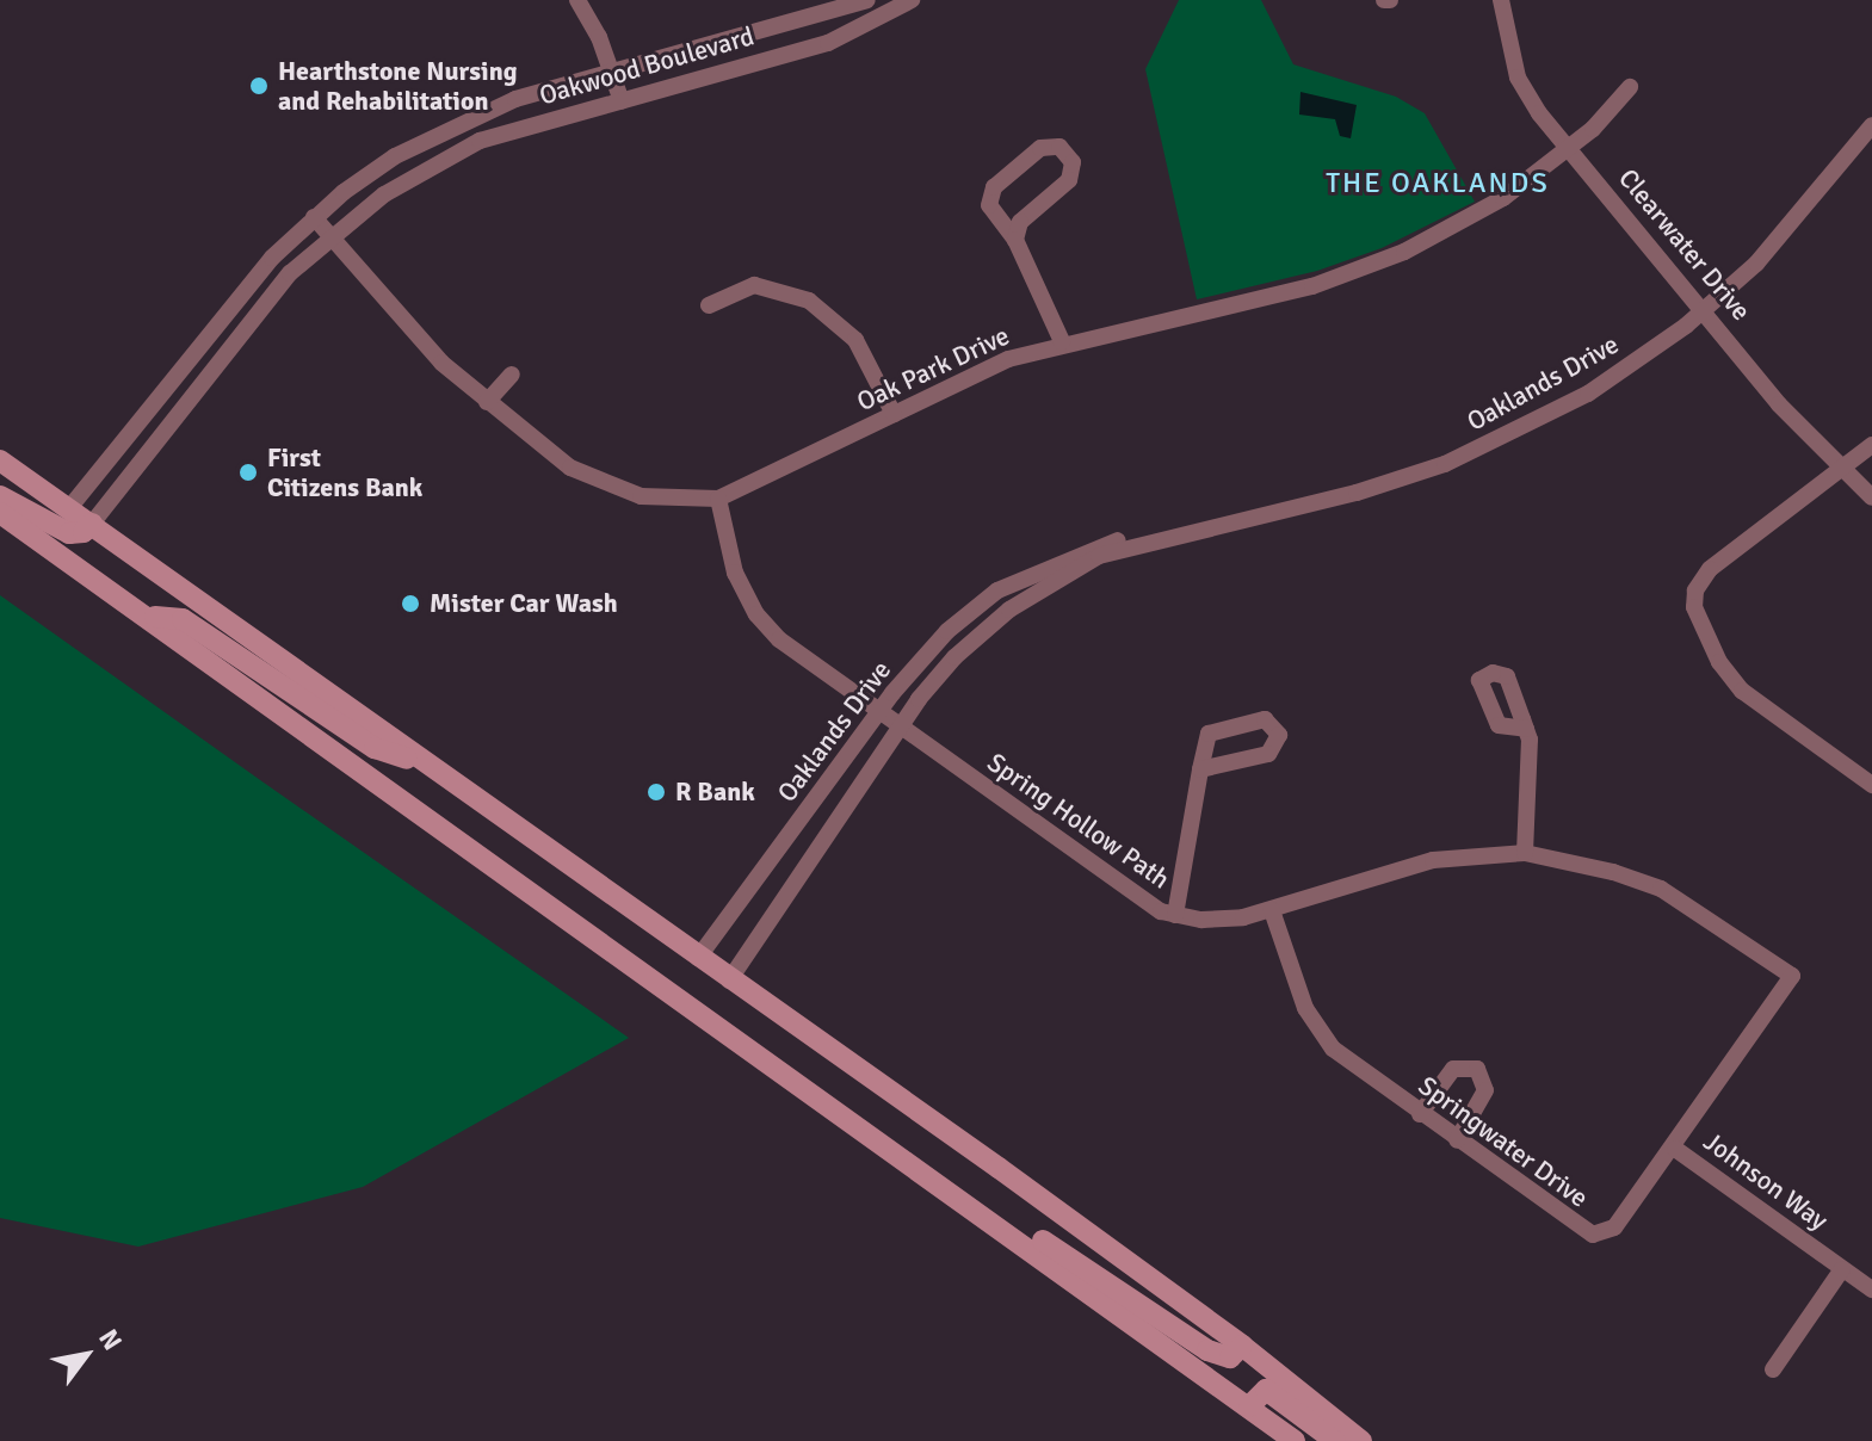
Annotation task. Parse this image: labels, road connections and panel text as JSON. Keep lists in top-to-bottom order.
{
  "streets": {
    "street": [
      "Oakwood Boulevard",
      "Clearwater Drive",
      "Oak Park Drive",
      "Oaklands Drive",
      "Spring Hollow Path",
      "Springwater Drive",
      "Johnson Way"
    ]
  },
  "crossings": [
    ["Oakwood Boulevard", "Oak Park Drive"],
    ["Clearwater Drive", "Oak Park Drive"],
    ["Clearwater Drive", "Oaklands Drive"],
    ["Oak Park Drive", "Spring Hollow Path"],
    ["Oaklands Drive", "Spring Hollow Path"],
    ["Spring Hollow Path", "Springwater Drive"],
    ["Springwater Drive", "Johnson Way"]
  ],
  "districts": ["THE OAKLANDS"],
  "places": [
    "Hearthstone Nursing and Rehabilitation",
    "First Citizens Bank",
    "Mister Car Wash",
    "R Bank"
  ],
  "north": "top right"
}
